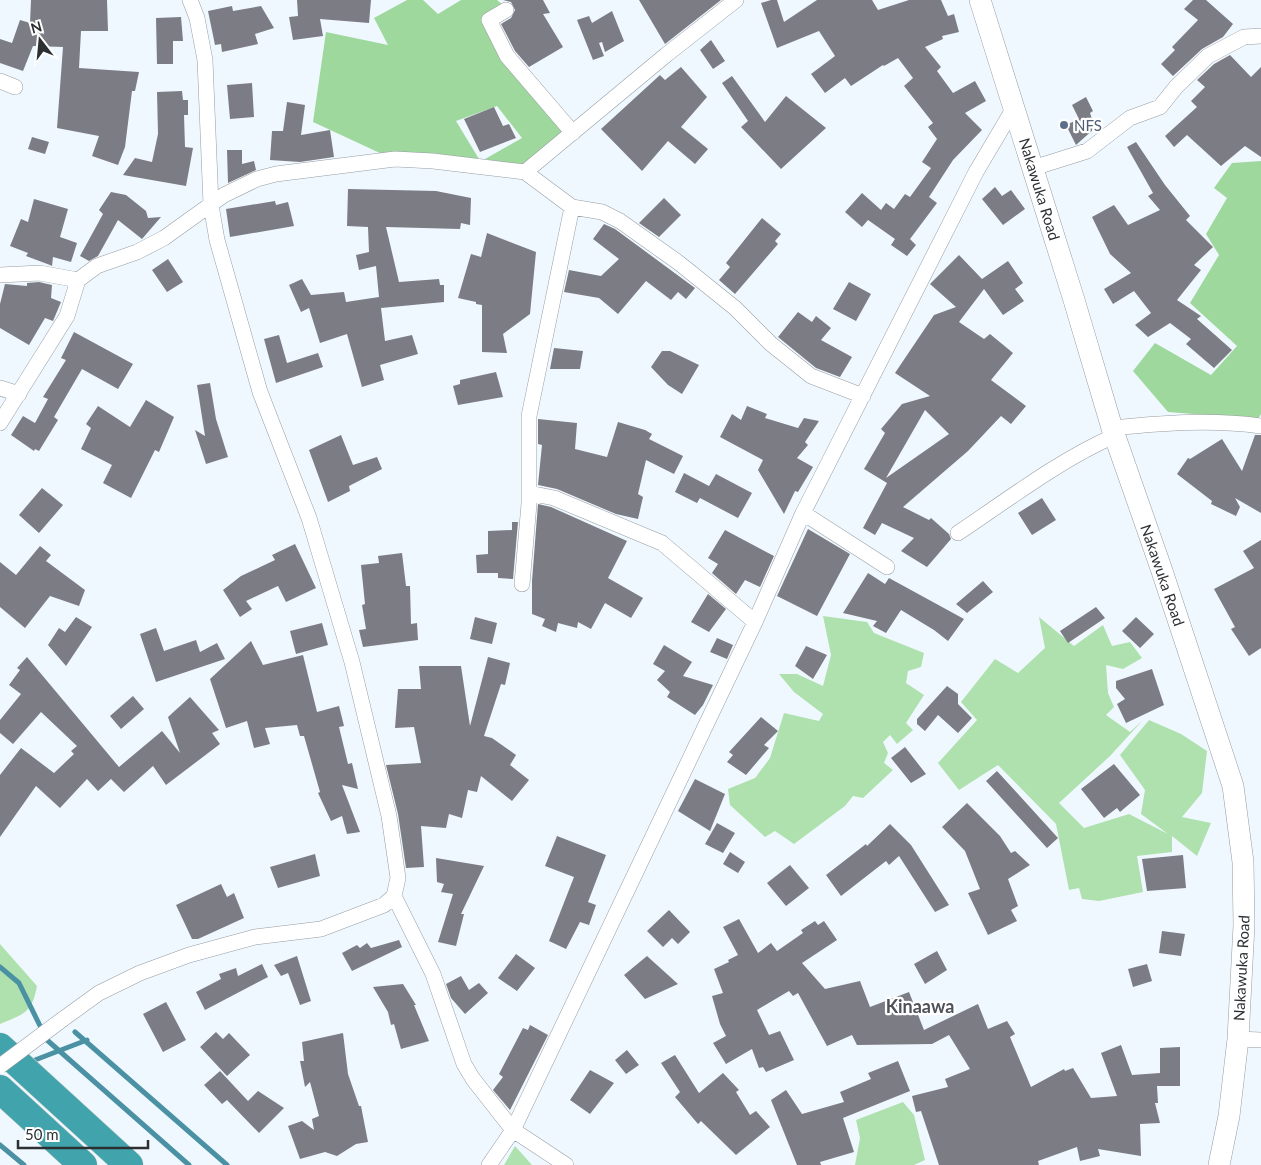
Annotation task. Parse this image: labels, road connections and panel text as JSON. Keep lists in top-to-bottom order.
{
  "streets": {
    "main road": ["Nakawuka Road"]
  },
  "districts": ["Kinaawa"],
  "places": ["NFS"],
  "scale_bar": "50 m",
  "north": "top"
}
